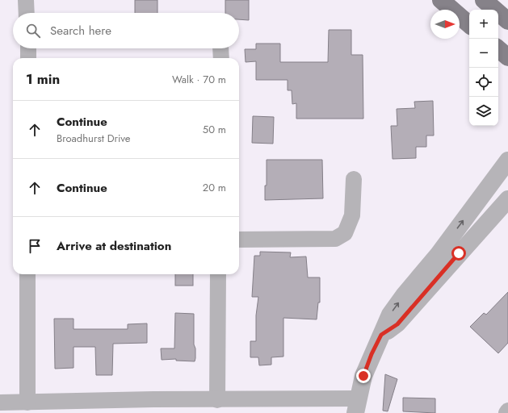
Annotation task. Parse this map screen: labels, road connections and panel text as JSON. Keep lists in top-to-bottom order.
{
  "north": "right",
  "page": {
    "map_buttons": ["+", "−"],
    "search": "Search here",
    "heading": ["1 min", "Walk · 70 m"],
    "list": [
      ["Continue", "Broadhurst Drive", "50 m"],
      ["Continue", "20 m"],
      "Arrive at destination"
    ]
  }
}
